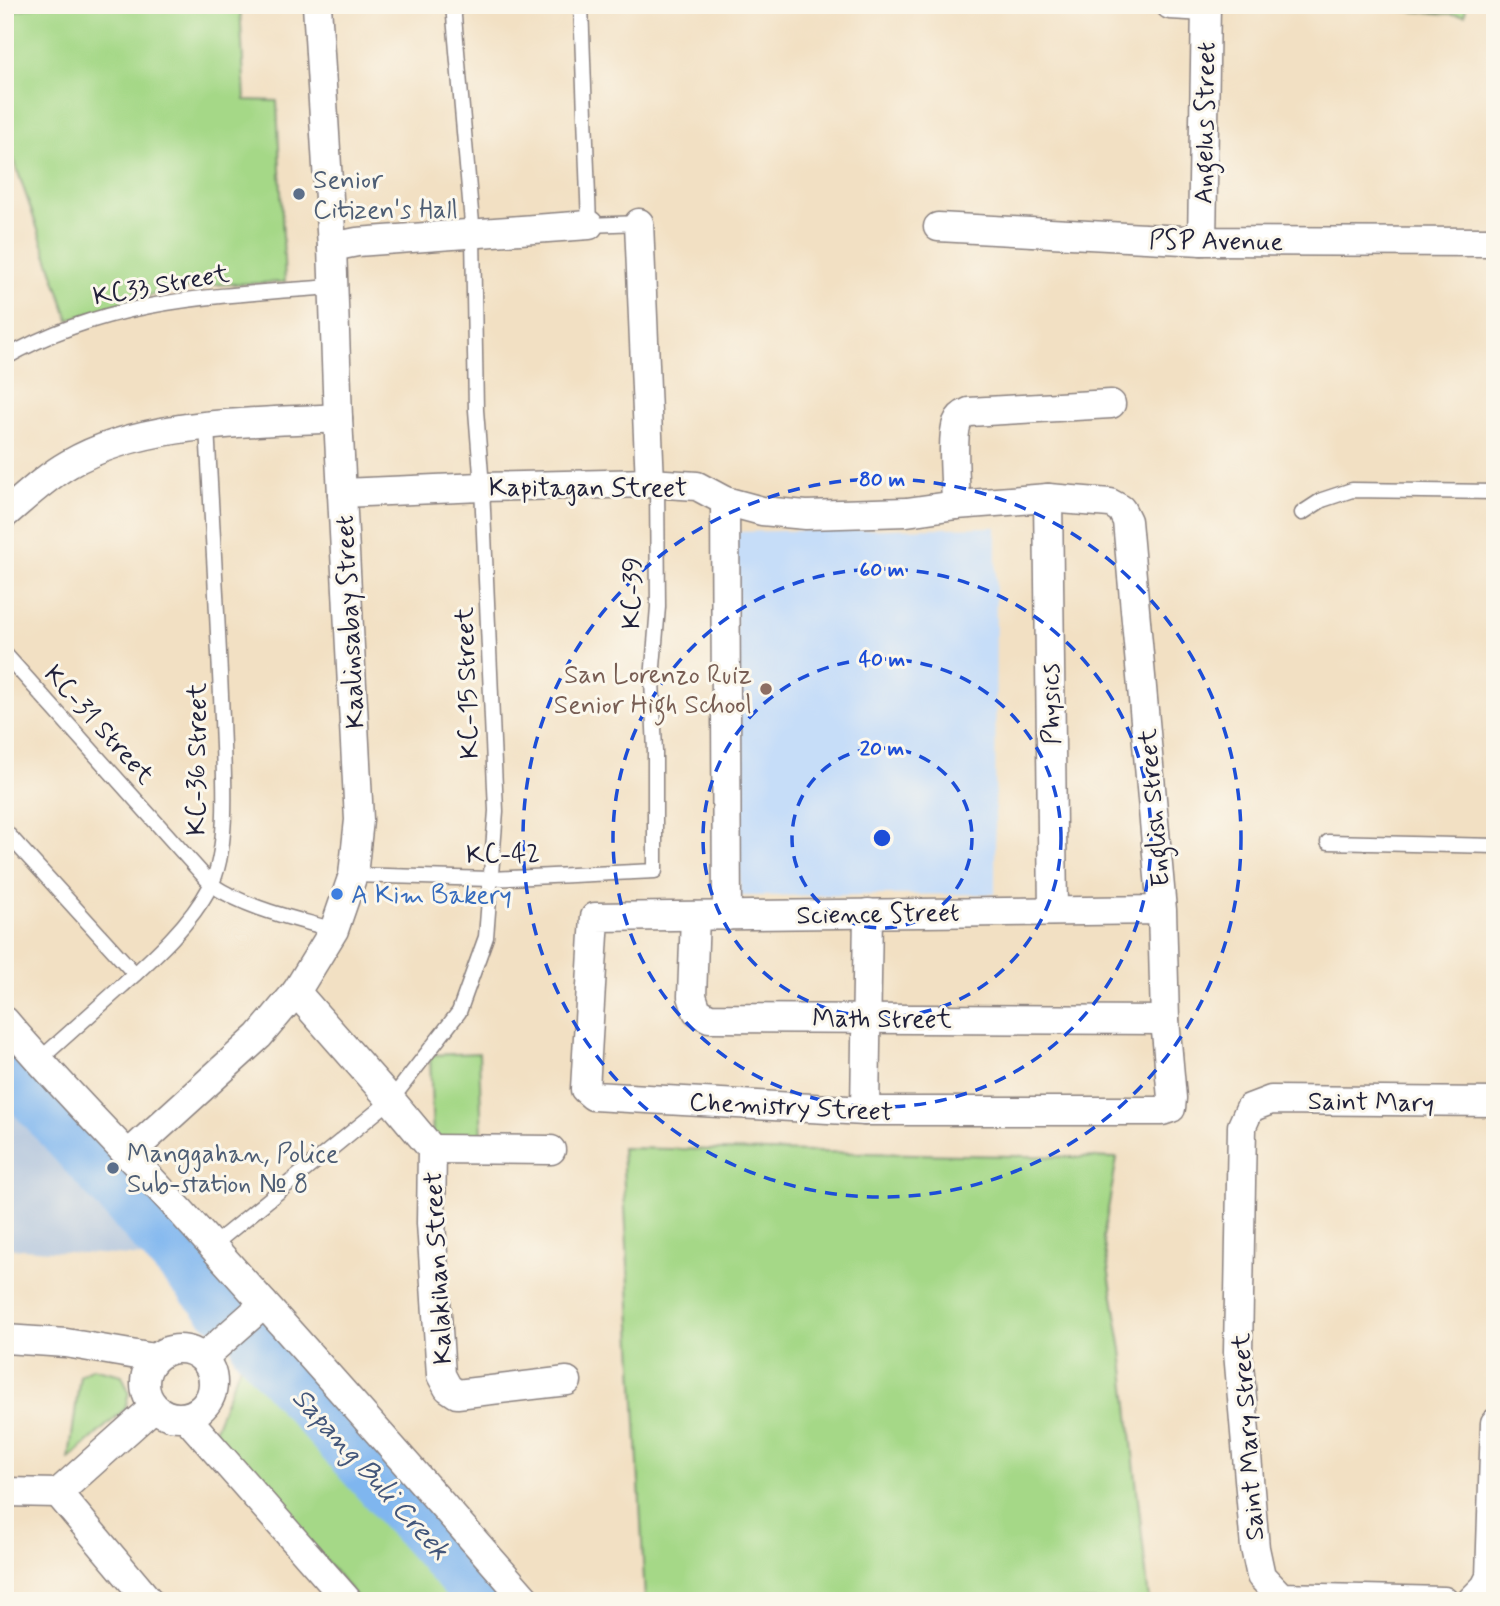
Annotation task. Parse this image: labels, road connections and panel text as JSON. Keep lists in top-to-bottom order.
{
  "streets": {
    "street": [
      "Angelus Street",
      "PSP Avenue",
      "Kapitagan Street",
      "Kaalinsabay Street",
      "Physics",
      "English Street",
      "Science Street",
      "Math Street",
      "Saint Mary",
      "Chemistry Street",
      "Kalakihan Street",
      "Saint Mary Street"
    ],
    "lane": [
      "KC33 Street",
      "KC-39",
      "KC-15 Street",
      "KC-31 Street",
      "KC-36 Street",
      "KC-42"
    ]
  },
  "crossings": [
    ["Angelus Street", "PSP Avenue"],
    ["KC33 Street", "Kaalinsabay Street"],
    ["Kapitagan Street", "KC-39"],
    ["Kapitagan Street", "Kaalinsabay Street"],
    ["Kapitagan Street", "KC-15 Street"],
    ["Kapitagan Street", "Physics"],
    ["Kapitagan Street", "English Street"],
    ["KC-39", "KC-42"],
    ["Kaalinsabay Street", "KC-31 Street"],
    ["Kaalinsabay Street", "KC-42"],
    ["Kaalinsabay Street", "Kalakihan Street"],
    ["KC-15 Street", "KC-42"],
    ["KC-15 Street", "Kalakihan Street"],
    ["Physics", "Science Street"],
    ["KC-31 Street", "KC-36 Street"],
    ["English Street", "Science Street"],
    ["English Street", "Math Street"],
    ["English Street", "Chemistry Street"],
    ["Science Street", "Math Street"],
    ["Science Street", "Chemistry Street"],
    ["Saint Mary", "Saint Mary Street"]
  ],
  "water": ["Sapang Buli Creek"],
  "places": [
    "Senior Citizen's Hall",
    "San Lorenzo Ruiz Senior High School",
    "A Kim Bakery",
    "Manggahan, Police Sub-station № 8"
  ],
  "rings": [
    "80 m",
    "60 m",
    "40 m",
    "20 m"
  ]
}
